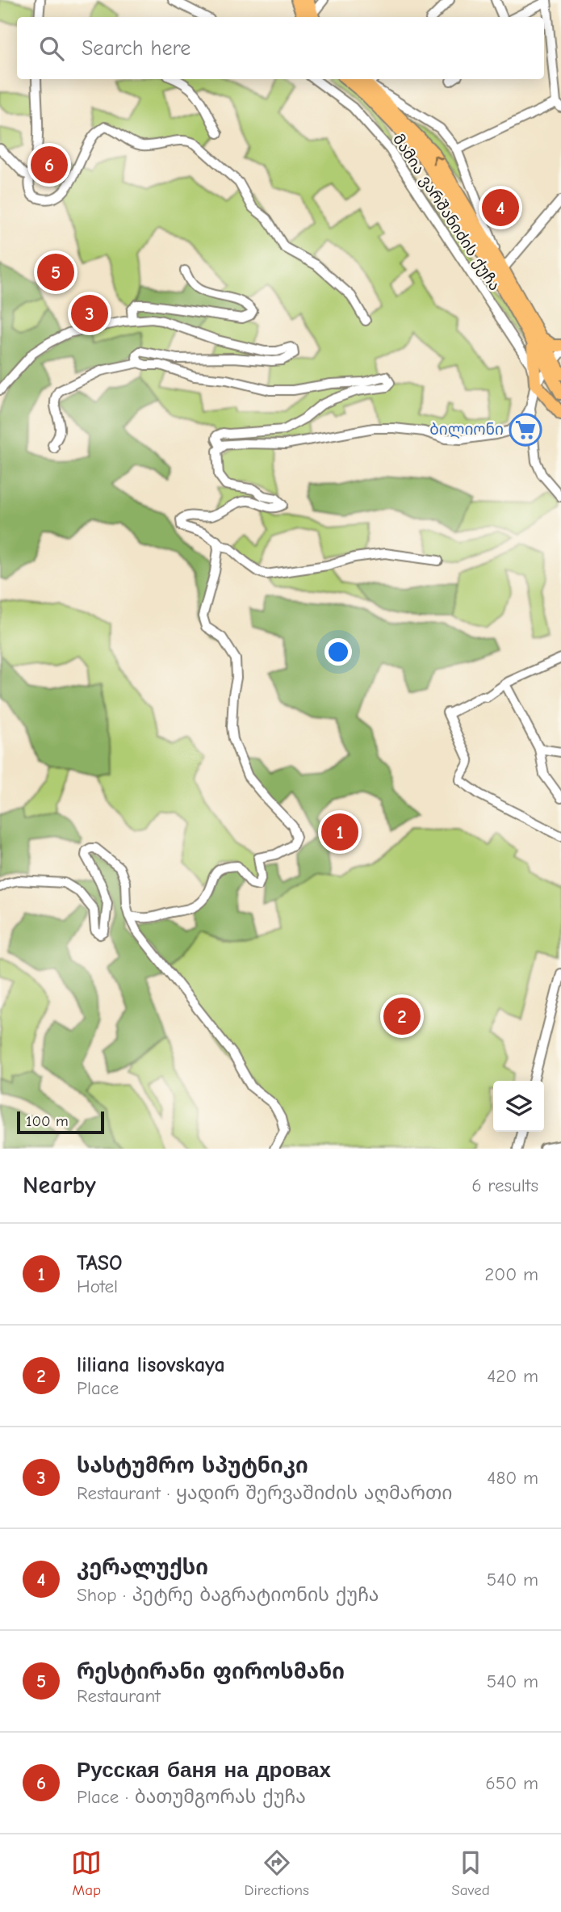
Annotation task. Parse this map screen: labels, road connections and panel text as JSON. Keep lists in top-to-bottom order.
{
  "streets": {
    "street": ["მამია ვარშანიძის ქუჩა"]
  },
  "places": {
    "supermarket": ["ბილიონი"]
  },
  "scale_bar": "100 m",
  "page": {
    "search": "Search here",
    "pins": [
      "6",
      "4",
      "5",
      "3",
      "1",
      "2"
    ],
    "scale": "100 m",
    "heading": ["Nearby", "6 results"],
    "list": [
      {
        "mark": "1",
        "name": "TASO",
        "note": "Hotel",
        "value": "200 m"
      },
      {
        "mark": "2",
        "name": "liliana lisovskaya",
        "note": "Place",
        "value": "420 m"
      },
      {
        "mark": "3",
        "name": "სასტუმრო სპუტნიკი",
        "note": "Restaurant · ყადირ შერვაშიძის აღმართი",
        "value": "480 m"
      },
      {
        "mark": "4",
        "name": "კერალუქსი",
        "note": "Shop · პეტრე ბაგრატიონის ქუჩა",
        "value": "540 m"
      },
      {
        "mark": "5",
        "name": "რესტირანი ფიროსმანი",
        "note": "Restaurant",
        "value": "540 m"
      },
      {
        "mark": "6",
        "name": "Русская баня на дровах",
        "note": "Place · ბათუმგორას ქუჩა",
        "value": "650 m"
      }
    ],
    "nav": ["Map", "Directions", "Saved"]
  }
}
